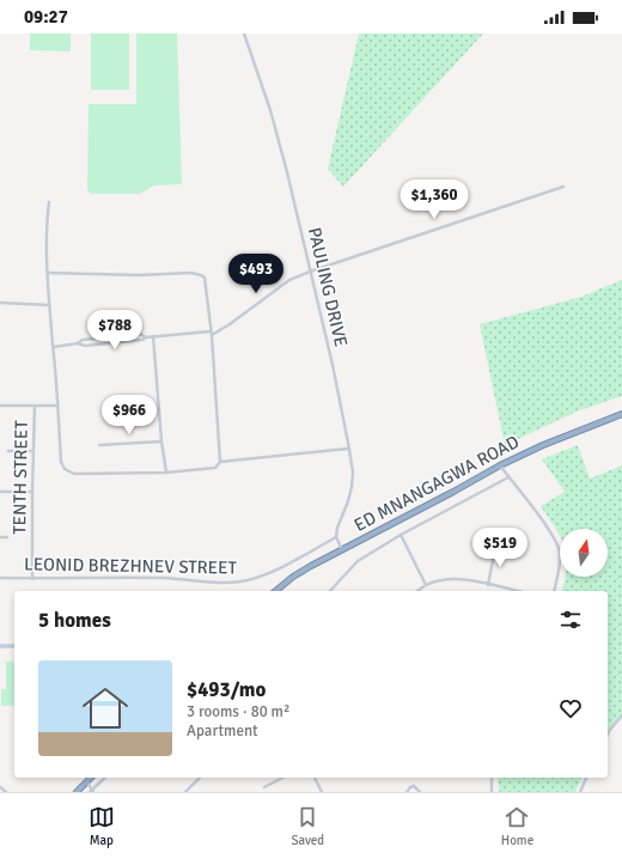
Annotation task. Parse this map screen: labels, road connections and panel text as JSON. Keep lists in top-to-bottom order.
{
  "streets": {
    "highway": ["ED MNANGAGWA ROAD"],
    "street": ["PAULING DRIVE", "TENTH STREET", "LEONID BREZHNEV STREET"]
  },
  "crossings": [
    ["PAULING DRIVE", "LEONID BREZHNEV STREET"],
    ["TENTH STREET", "LEONID BREZHNEV STREET"]
  ],
  "north": "top",
  "page": {
    "status": "09:27",
    "price": [
      "$1,360",
      "$493",
      "$788",
      "$966",
      "$519"
    ],
    "heading": "5 homes",
    "list": [
      {
        "name": "$493/mo",
        "note": "3 rooms · 80 m² · Apartment"
      }
    ],
    "tabs": ["Map", "Saved", "Home"]
  }
}
